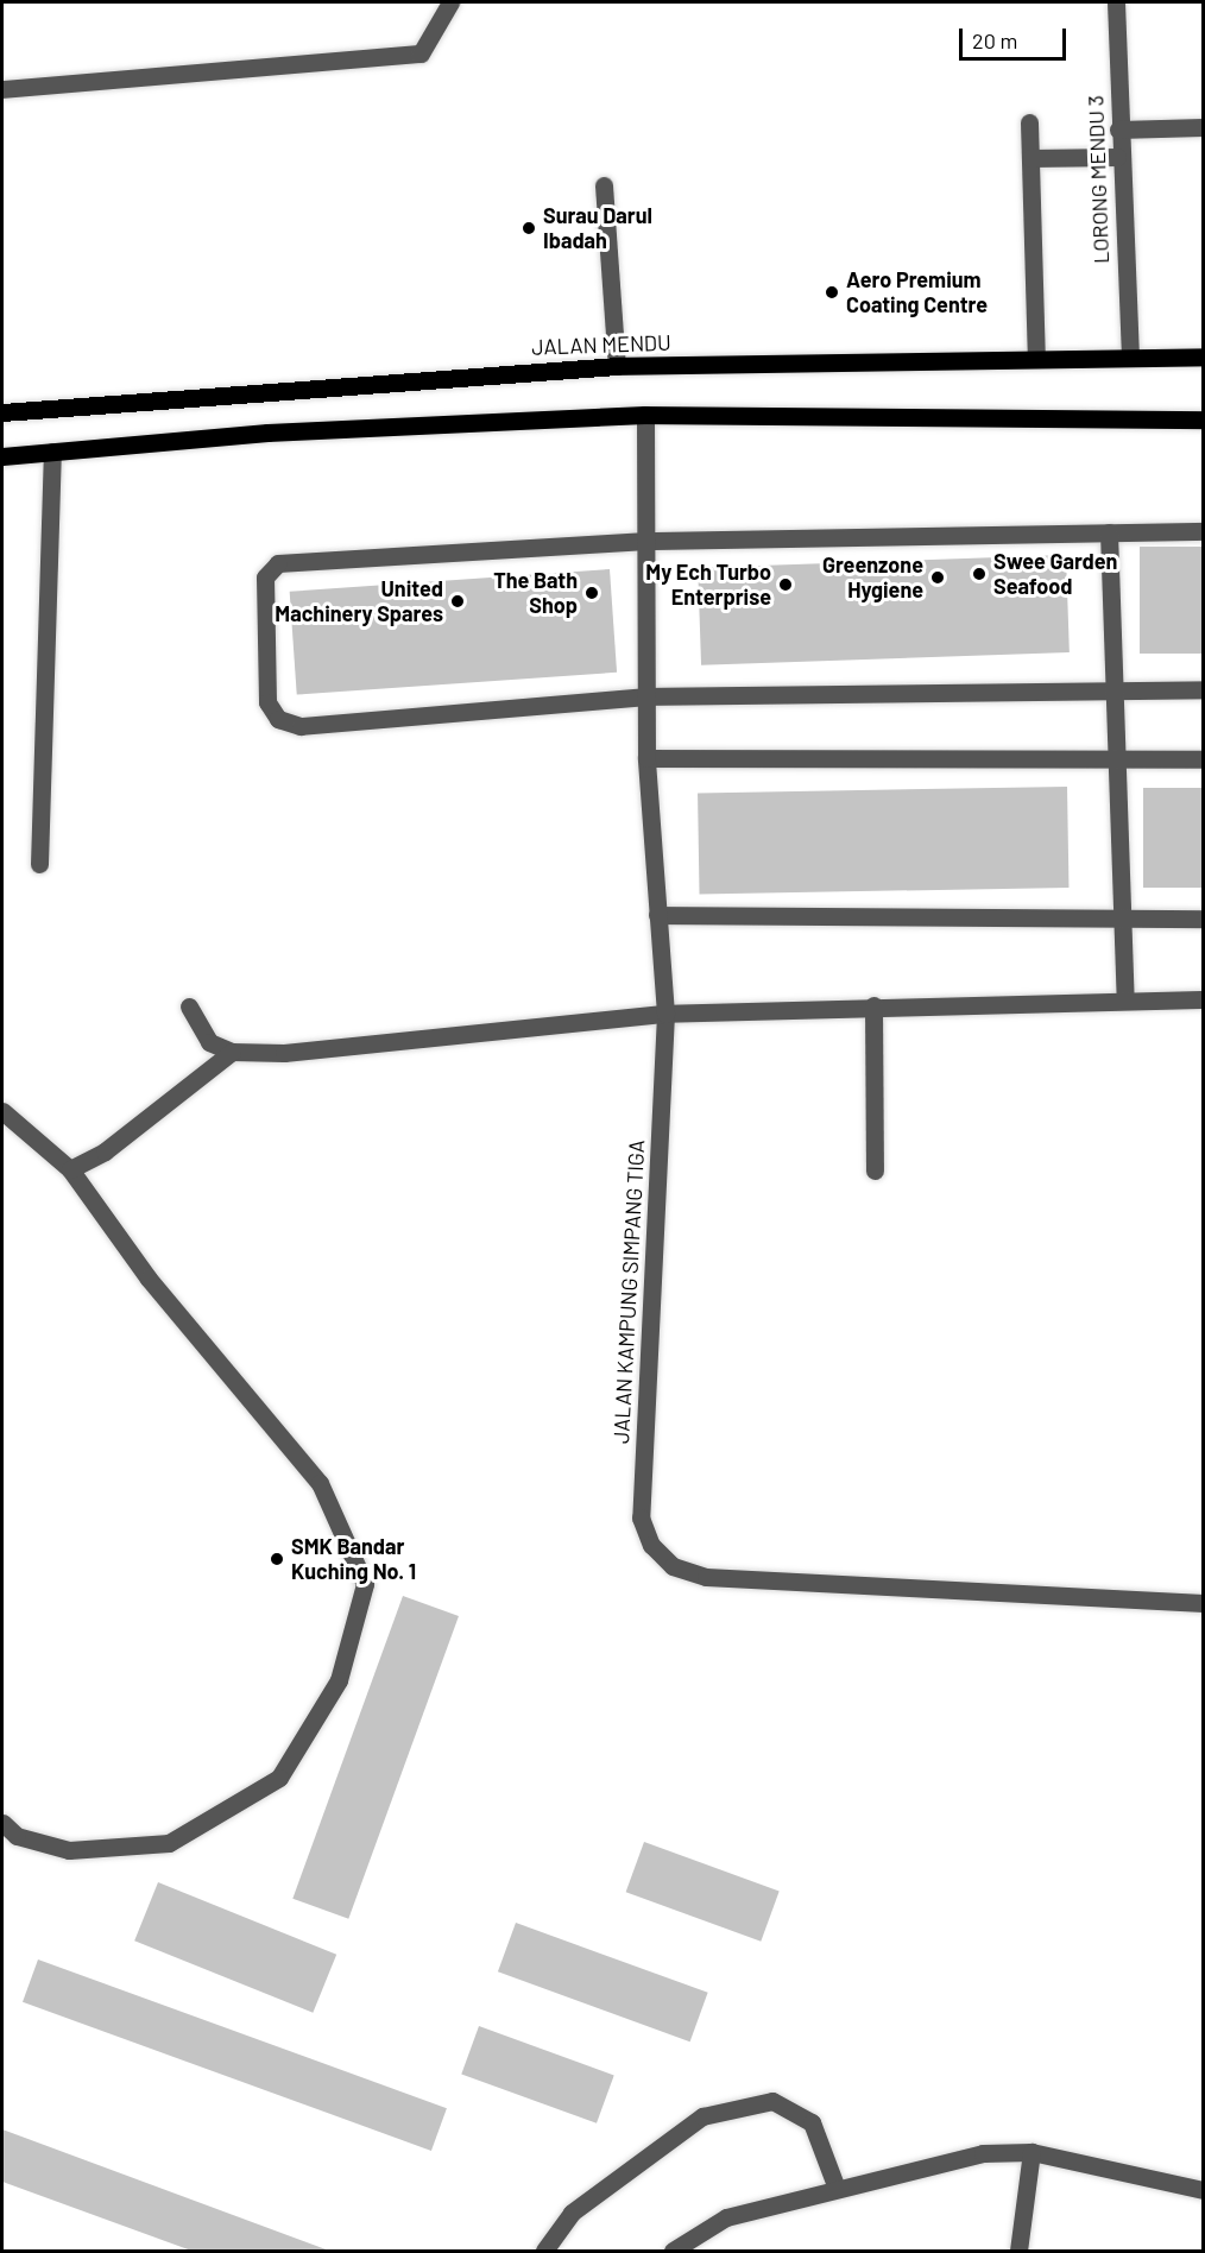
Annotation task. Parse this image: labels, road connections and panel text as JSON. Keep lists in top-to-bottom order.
{
  "streets": {
    "main road": ["JALAN MENDU"],
    "street": ["LORONG MENDU 3", "JALAN KAMPUNG SIMPANG TIGA"]
  },
  "crossings": [
    ["LORONG MENDU 3", "JALAN MENDU"]
  ],
  "places": [
    "Surau Darul Ibadah",
    "Aero Premium Coating Centre",
    "Swee Garden Seafood",
    "Greenzone Hygiene",
    "My Ech Turbo Enterprise",
    "The Bath Shop",
    "United Machinery Spares",
    "SMK Bandar Kuching No. 1"
  ],
  "scale_bar": "20 m"
}
